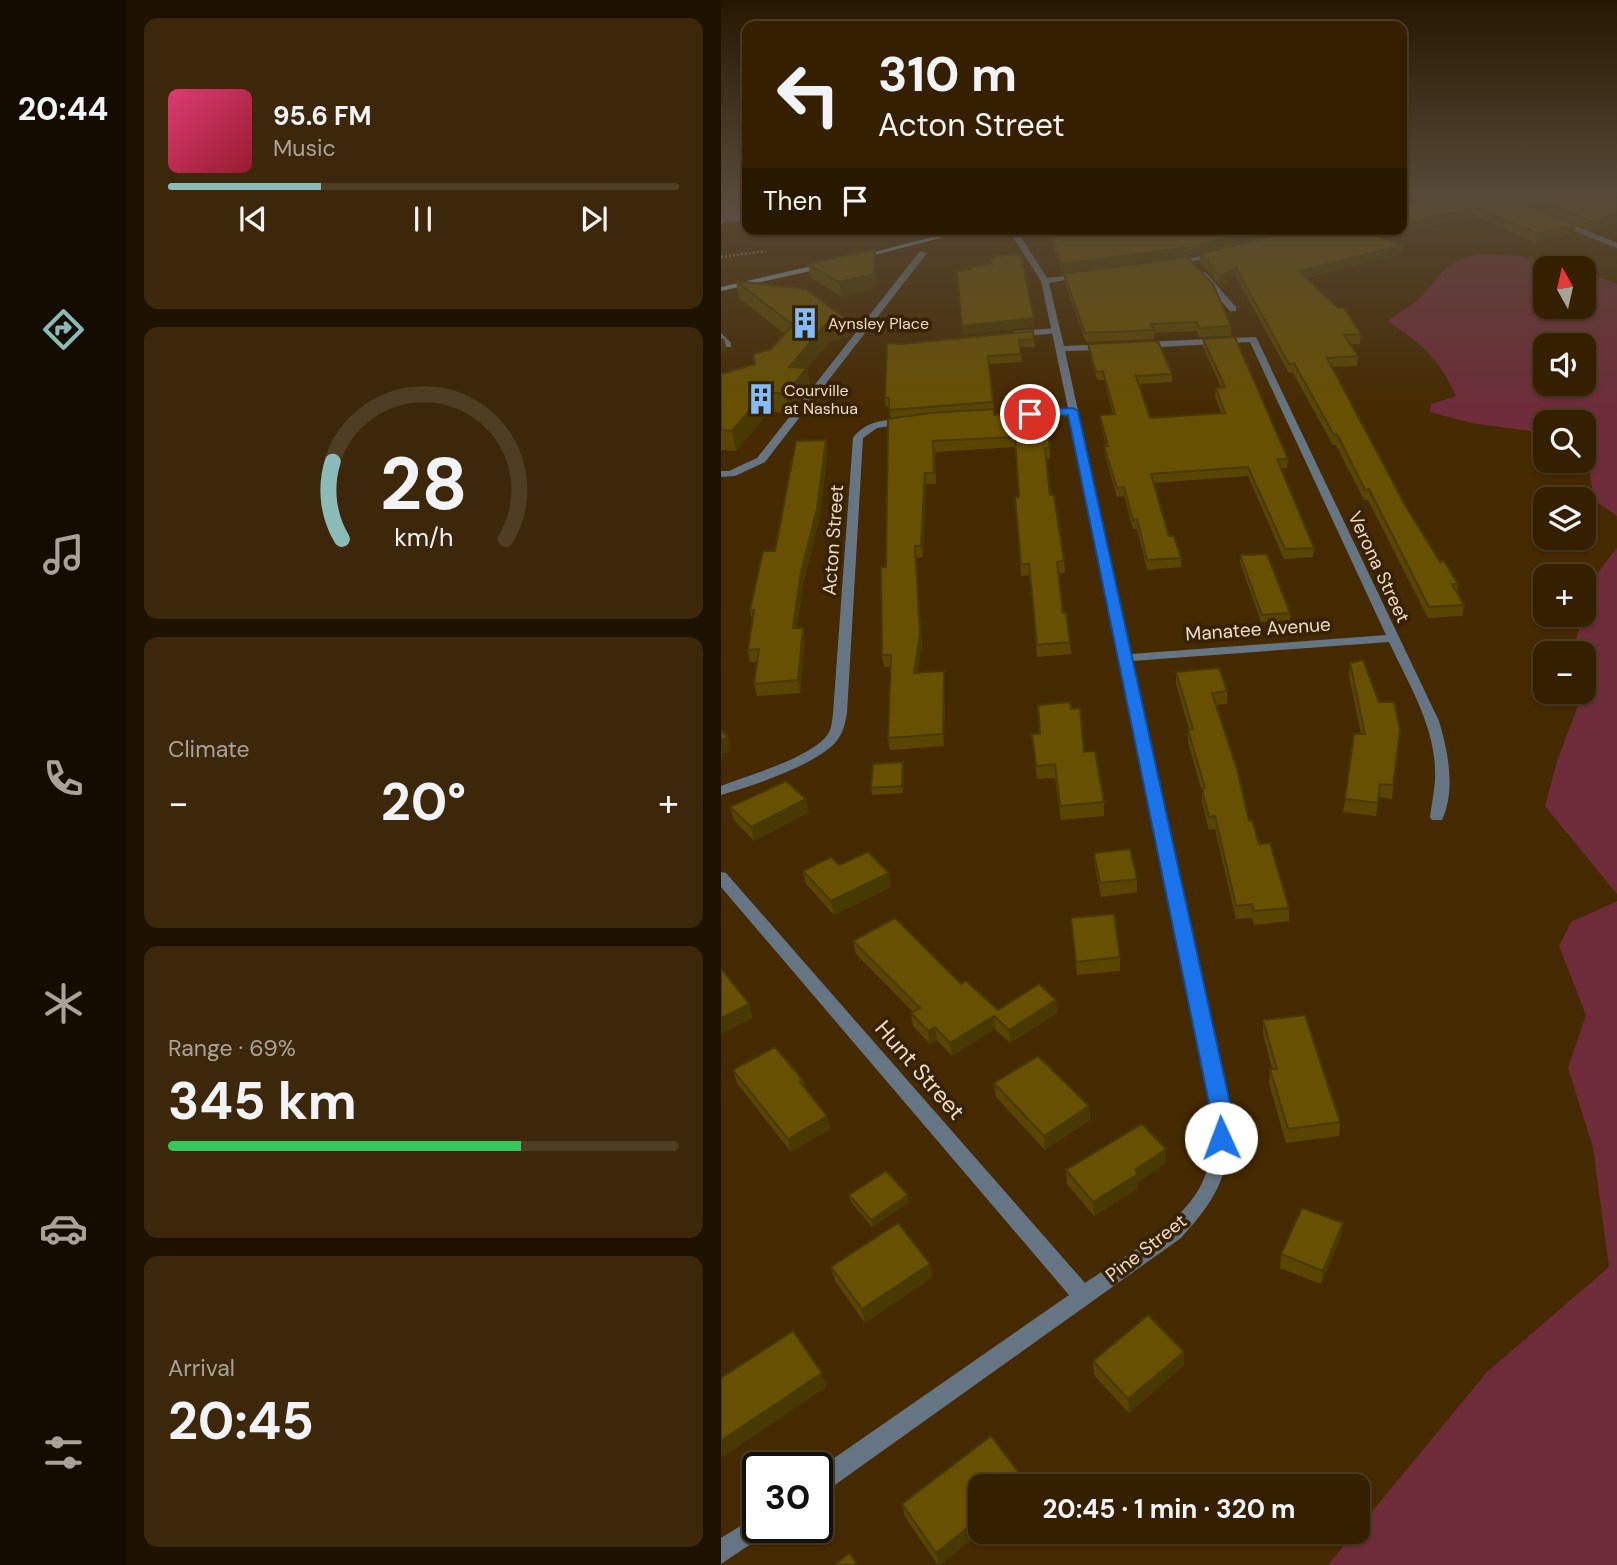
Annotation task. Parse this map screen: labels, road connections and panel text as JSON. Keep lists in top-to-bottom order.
{
  "streets": {
    "street": [
      "Acton Street",
      "Verona Street",
      "Manatee Avenue",
      "Hunt Street",
      "Pine Street"
    ]
  },
  "crossings": [
    ["Verona Street", "Manatee Avenue"],
    ["Manatee Avenue", "Pine Street"],
    ["Hunt Street", "Pine Street"]
  ],
  "places": {
    "building": ["Aynsley Place", "Courville at Nashua"]
  },
  "north": "top",
  "page": {
    "tabs": "20:44",
    "turn": ["310 m", "Acton Street"],
    "song": ["95.6 FM", "Music"],
    "then": "Then",
    "map_buttons": ["+", "−"],
    "tile": [
      "Climate",
      ["Range · 69%", "345 km"],
      ["Arrival", "20:45"]
    ],
    "heat": ["−", "20°", "+"],
    "limit": "30",
    "trip": "20:45 · 1 min · 320 m",
    "gauge": ["28", "km/h"]
  }
}
